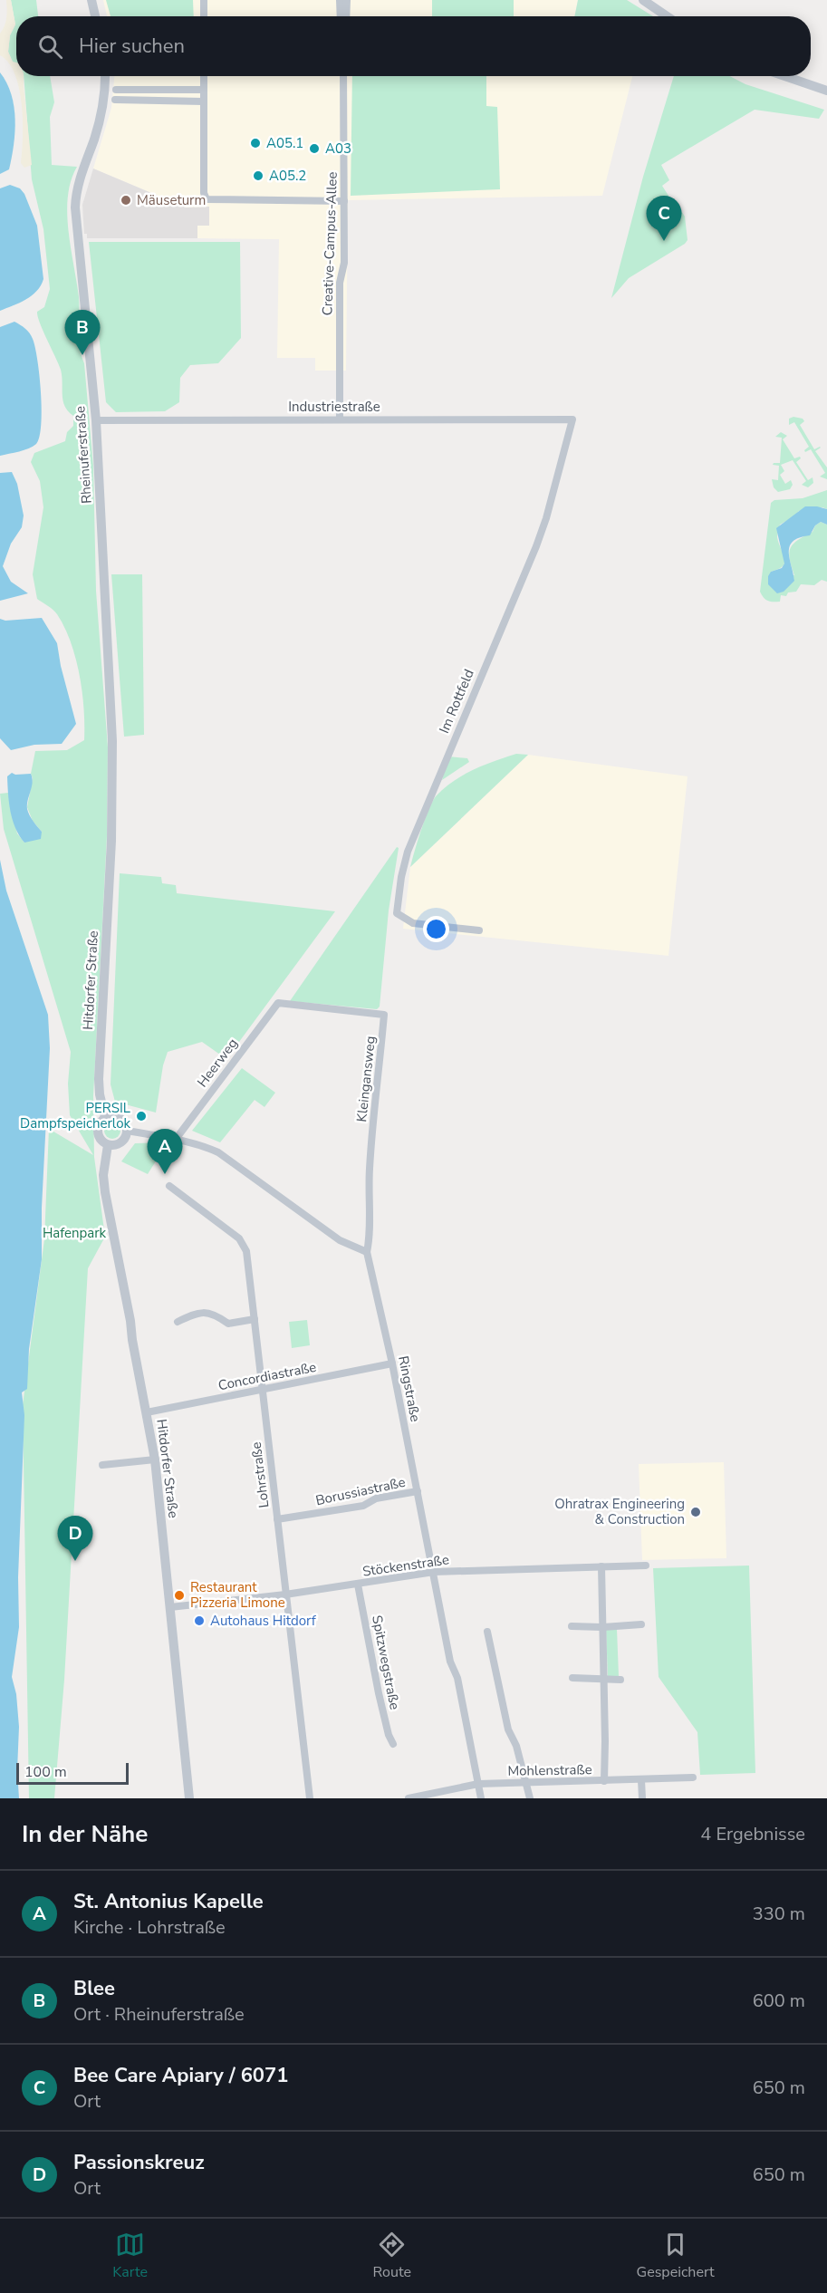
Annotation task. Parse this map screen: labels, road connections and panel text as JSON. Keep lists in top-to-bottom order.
{
  "streets": {
    "street": [
      "Creative-Campus-Allee",
      "Industriestraße",
      "Rheinuferstraße",
      "Im Rottfeld",
      "Hitdorfer Straße",
      "Heerweg",
      "Kleingansweg",
      "Concordiastraße",
      "Ringstraße",
      "Lohrstraße",
      "Borussiastraße",
      "Stöckenstraße",
      "Spitzwegstraße",
      "Mohlenstraße"
    ]
  },
  "crossings": [
    ["Creative-Campus-Allee", "Industriestraße"],
    ["Industriestraße", "Rheinuferstraße"],
    ["Industriestraße", "Im Rottfeld"],
    ["Rheinuferstraße", "Hitdorfer Straße"],
    ["Hitdorfer Straße", "Concordiastraße"],
    ["Hitdorfer Straße", "Stöckenstraße"],
    ["Heerweg", "Kleingansweg"],
    ["Kleingansweg", "Ringstraße"],
    ["Concordiastraße", "Ringstraße"],
    ["Concordiastraße", "Lohrstraße"],
    ["Ringstraße", "Borussiastraße"],
    ["Ringstraße", "Stöckenstraße"],
    ["Ringstraße", "Mohlenstraße"],
    ["Lohrstraße", "Borussiastraße"],
    ["Lohrstraße", "Stöckenstraße"],
    ["Stöckenstraße", "Spitzwegstraße"]
  ],
  "parks": ["Hafenpark"],
  "places": [
    "A05.1",
    "A03",
    "A05.2",
    "Mäuseturm",
    "PERSIL Dampfspeicherlok",
    "Ohratrax Engineering & Construction",
    "Restaurant Pizzeria Limone",
    "Autohaus Hitdorf"
  ],
  "scale_bar": "100 m",
  "page": {
    "search": "Hier suchen",
    "pins": [
      "C",
      "B",
      "A",
      "D"
    ],
    "scale": "100 m",
    "heading": ["In der Nähe", "4 Ergebnisse"],
    "list": [
      {
        "mark": "A",
        "name": "St. Antonius Kapelle",
        "note": "Kirche · Lohrstraße",
        "value": "330 m"
      },
      {
        "mark": "B",
        "name": "Blee",
        "note": "Ort · Rheinuferstraße",
        "value": "600 m"
      },
      {
        "mark": "C",
        "name": "Bee Care Apiary / 6071",
        "note": "Ort",
        "value": "650 m"
      },
      {
        "mark": "D",
        "name": "Passionskreuz",
        "note": "Ort",
        "value": "650 m"
      }
    ],
    "nav": ["Karte", "Route", "Gespeichert"]
  }
}
